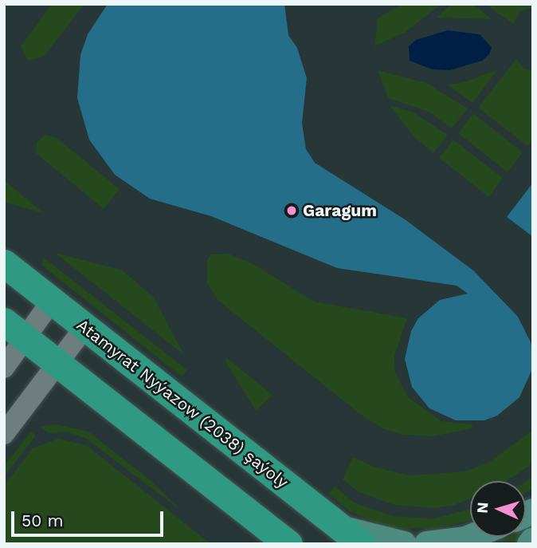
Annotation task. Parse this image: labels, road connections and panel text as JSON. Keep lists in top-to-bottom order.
{
  "streets": {
    "main road": ["Atamyrat Nyýazow (2038) şaýoly"]
  },
  "places": ["Garagum"],
  "scale_bar": "50 m",
  "north": "left"
}
